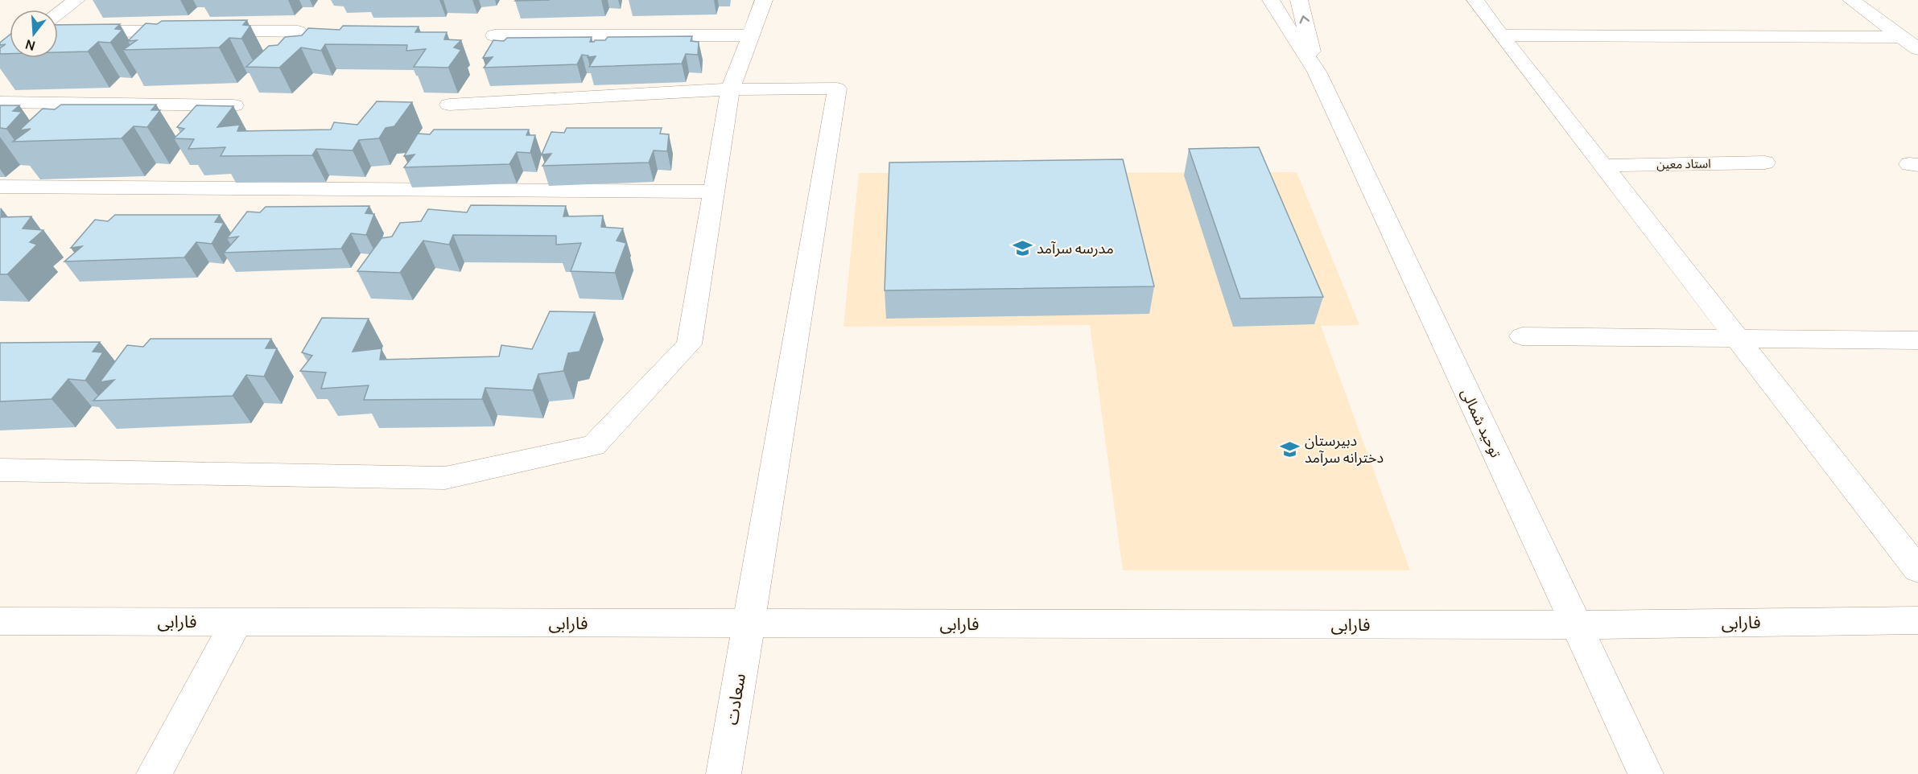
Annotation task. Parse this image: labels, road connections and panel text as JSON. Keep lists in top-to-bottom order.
{
  "streets": {
    "street": [
      "استاد معين",
      "توحید شمالی",
      "فارابی",
      "سعادت"
    ]
  },
  "crossings": [
    ["توحید شمالی", "فارابی"],
    ["فارابی", "سعادت"]
  ],
  "places": {
    "school or university": ["مدرسه سرآمد", "دبیرستان دخترانه سرآمد"]
  },
  "north": "bottom"
}
